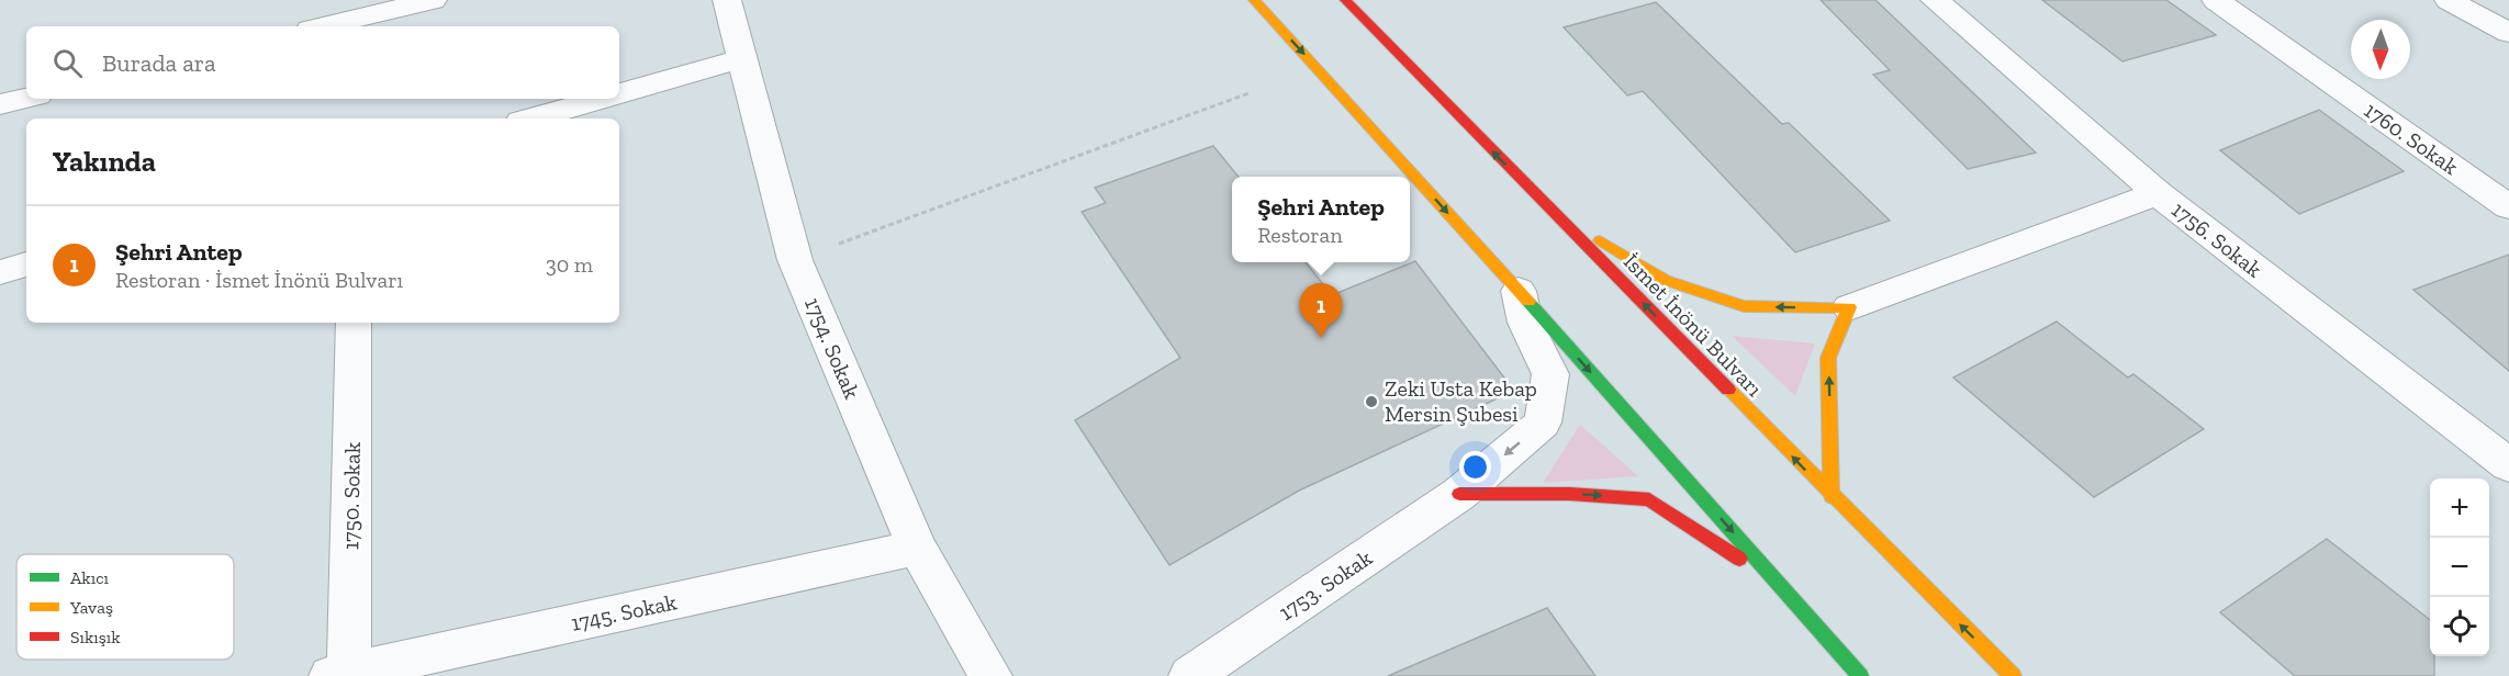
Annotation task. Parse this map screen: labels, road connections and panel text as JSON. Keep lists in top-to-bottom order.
{
  "streets": {
    "main road": ["İsmet İnönü Bulvarı"],
    "street": [
      "1760. Sokak",
      "1756. Sokak",
      "1754. Sokak",
      "1750. Sokak",
      "1753. Sokak",
      "1745. Sokak"
    ]
  },
  "crossings": [
    ["1754. Sokak", "1745. Sokak"],
    ["1750. Sokak", "1745. Sokak"]
  ],
  "one_way": ["1753. Sokak"],
  "places": ["Zeki Usta Kebap Mersin Şubesi"],
  "legend": ["Akıcı", "Yavaş", "Sıkışık"],
  "north": "bottom",
  "page": {
    "search": "Burada ara",
    "heading": "Yakında",
    "popup": ["Şehri Antep", "Restoran"],
    "list": [
      {
        "mark": "1",
        "name": "Şehri Antep",
        "note": "Restoran · İsmet İnönü Bulvarı",
        "value": "30 m"
      }
    ],
    "pins": "1",
    "map_buttons": ["+", "−"]
  }
}
